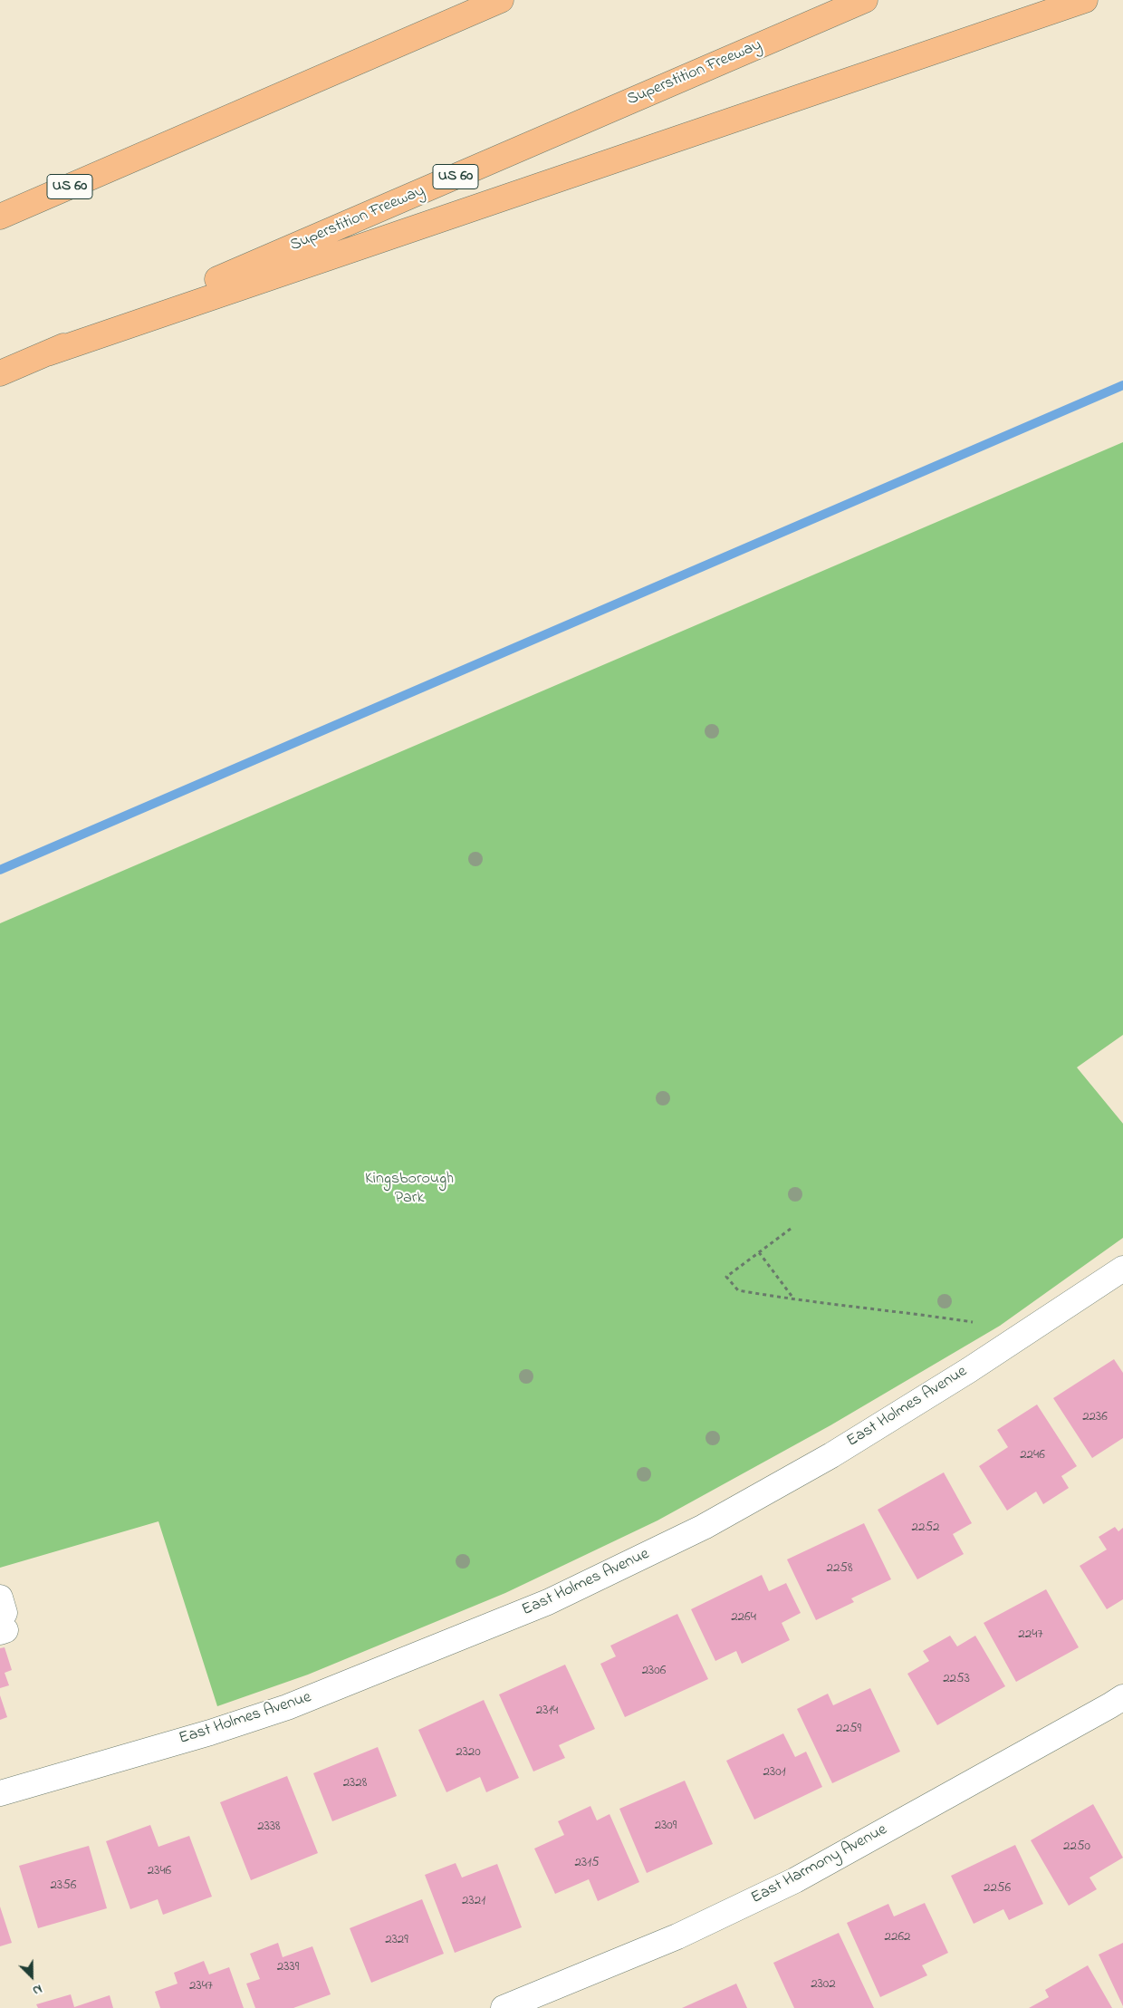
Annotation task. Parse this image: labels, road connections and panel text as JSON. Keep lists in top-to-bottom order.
{
  "streets": {
    "highway": ["Superstition Freeway", "US 60"],
    "street": ["East Holmes Avenue", "East Harmony Avenue"]
  },
  "parks": ["Kingsborough Park"],
  "house_numbers": [
    "2236",
    "2246",
    "2252",
    "2258",
    "2264",
    "2247",
    "2306",
    "2253",
    "2314",
    "2259",
    "2320",
    "2301",
    "2328",
    "2309",
    "2338",
    "2250",
    "2315",
    "2346",
    "2356",
    "2256",
    "2321",
    "2262",
    "2329",
    "2339",
    "2302",
    "2347"
  ],
  "north": "bottom right"
}
